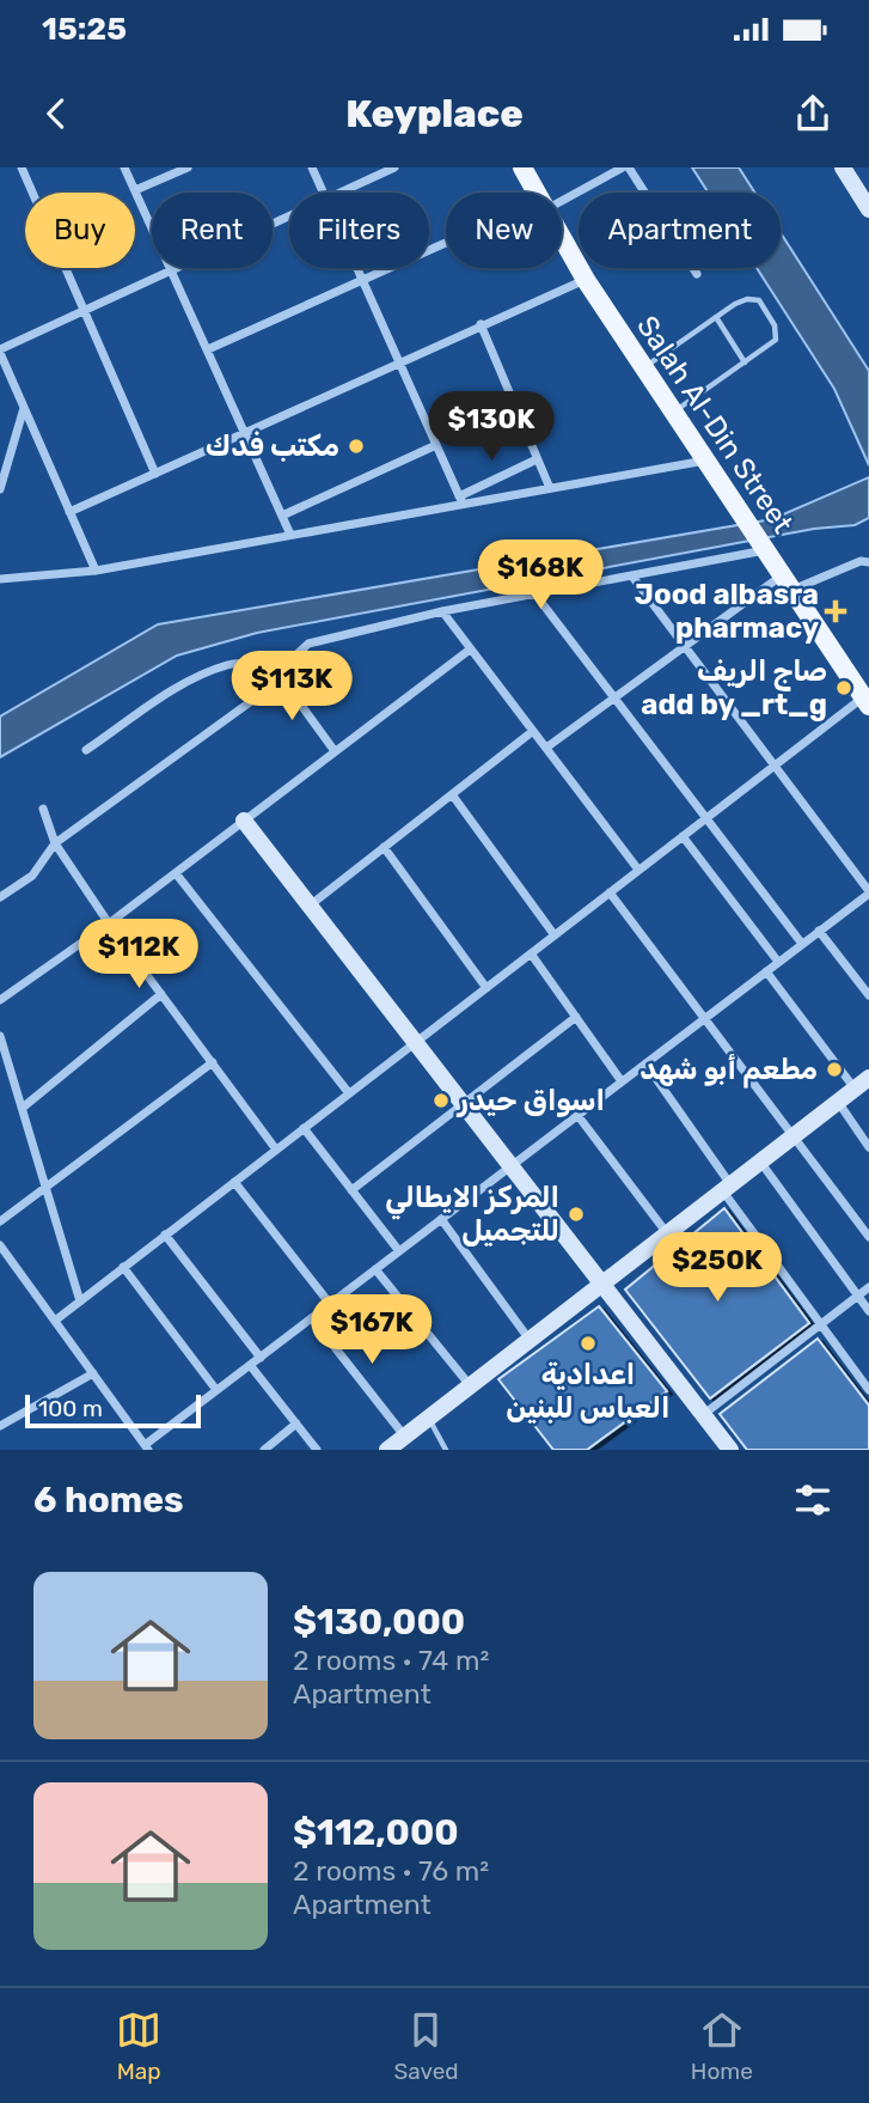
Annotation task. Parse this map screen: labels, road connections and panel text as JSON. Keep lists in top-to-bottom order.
{
  "streets": {
    "main road": ["Salah Al-Din Street"]
  },
  "places": {
    "other": [
      "مكتب فدك",
      "صاج الريف add by _rt_g",
      "مطعم أبو شهد",
      "اسواق حيدر",
      "المركز الايطالي للتجميل",
      "اعدادية العباس للبنين"
    ],
    "health": ["Jood albasra pharmacy"]
  },
  "scale_bar": "100 m",
  "page": {
    "status": "15:25",
    "header": "Keyplace",
    "chip": [
      "Buy",
      "Rent",
      "Filters",
      "New",
      "Apartment"
    ],
    "price": [
      "$130K",
      "$168K",
      "$113K",
      "$112K",
      "$250K",
      "$167K"
    ],
    "scale": "100 m",
    "heading": "6 homes",
    "list": [
      {
        "name": "$130,000",
        "note": "2 rooms · 74 m² · Apartment"
      },
      {
        "name": "$112,000",
        "note": "2 rooms · 76 m² · Apartment"
      }
    ],
    "tabs": ["Map", "Saved", "Home"]
  }
}
